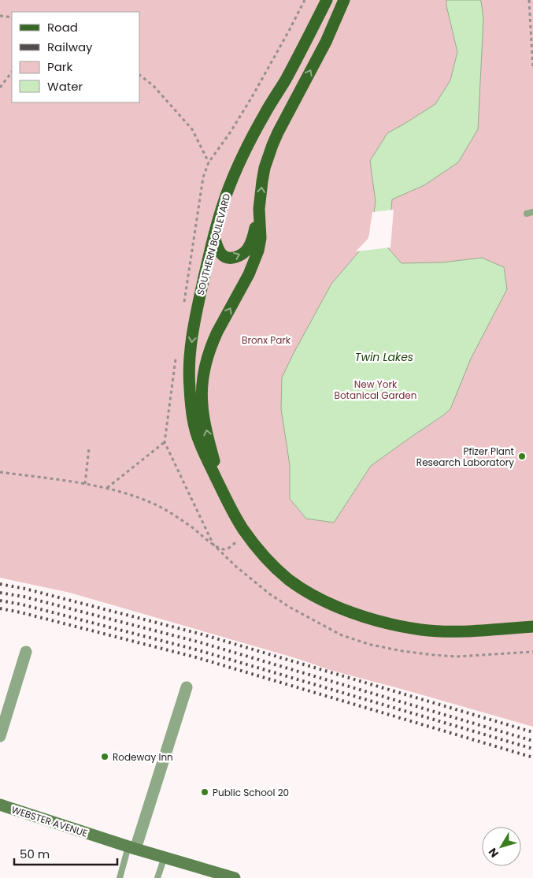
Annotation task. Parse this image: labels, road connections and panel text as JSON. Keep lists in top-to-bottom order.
{
  "streets": {
    "main road": ["SOUTHERN BOULEVARD", "WEBSTER AVENUE"]
  },
  "water": ["Twin Lakes"],
  "parks": ["Bronx Park", "New York Botanical Garden"],
  "places": ["Pfizer Plant Research Laboratory", "Rodeway Inn", "Public School 20"],
  "legend": [
    "Road",
    "Railway",
    "Park",
    "Water"
  ],
  "scale_bar": "50 m",
  "north": "bottom left"
}
